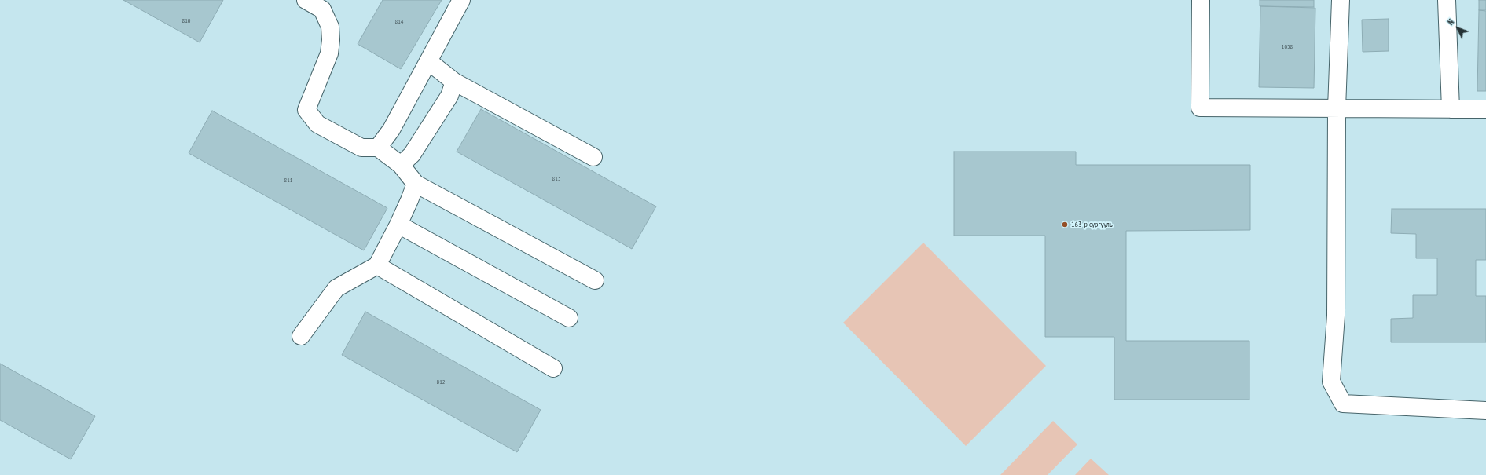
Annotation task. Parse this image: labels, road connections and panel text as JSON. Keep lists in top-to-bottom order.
{
  "places": ["163-р сургууль"],
  "house_numbers": [
    "810",
    "814",
    "1058",
    "813",
    "811",
    "812"
  ],
  "north": "top left"
}
